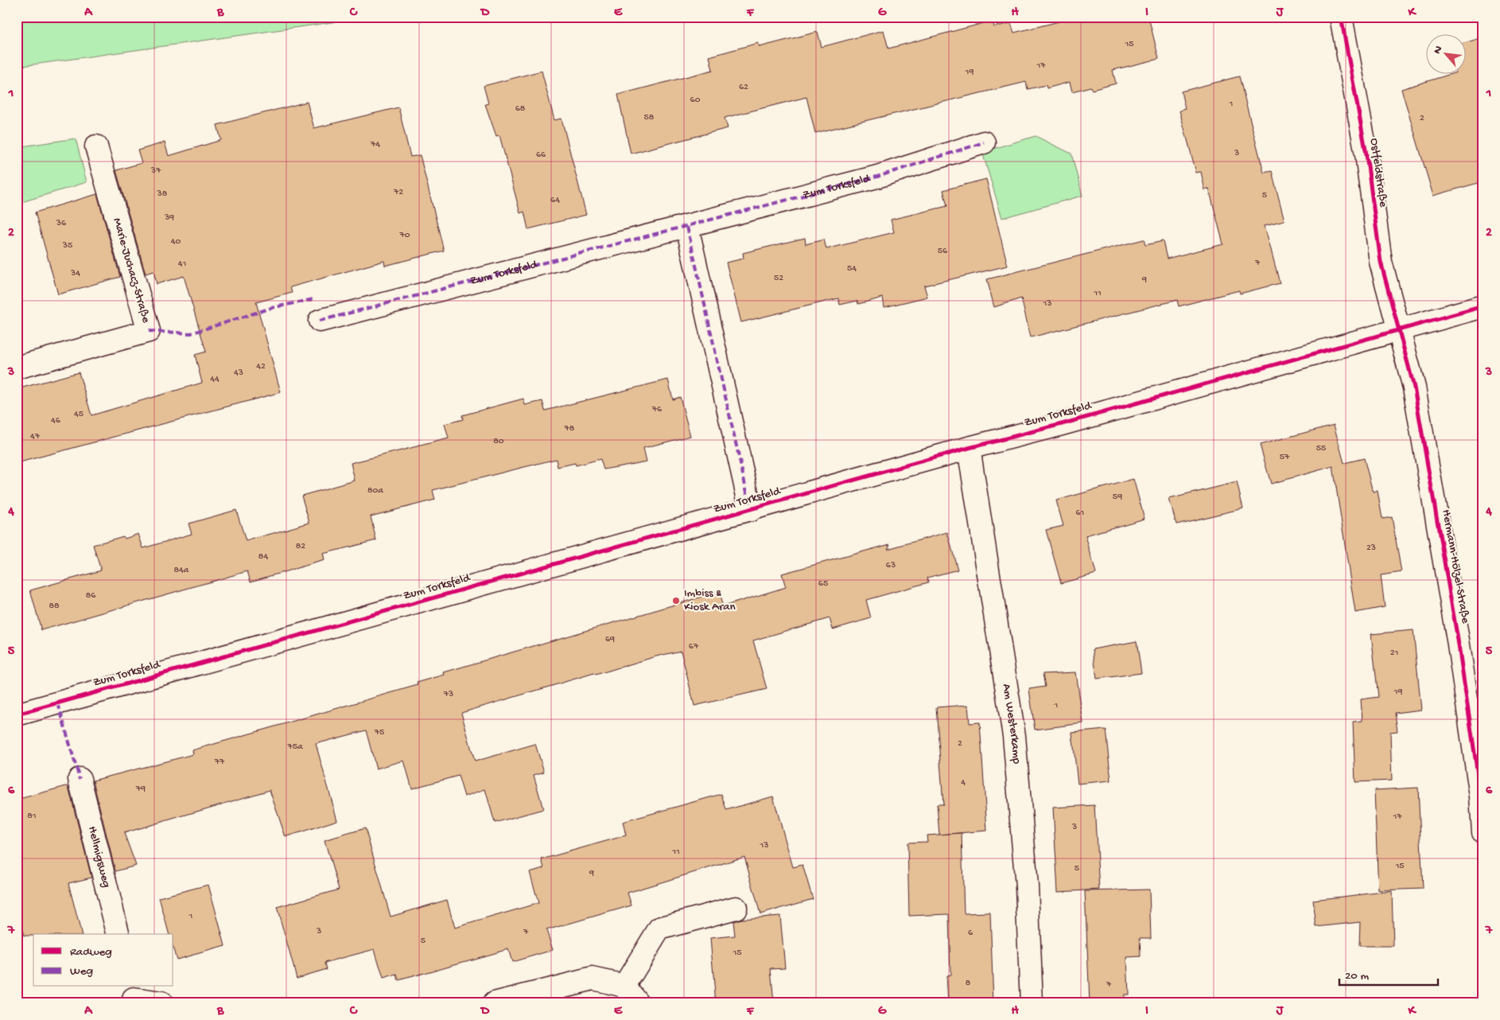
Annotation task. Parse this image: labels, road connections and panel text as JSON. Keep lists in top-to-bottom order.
{
  "streets": {
    "street": [
      "Ostfeldstraße",
      "Zum Torksfeld",
      "Marie-Juchacz-Straße",
      "Hermann-Hölzel-Straße",
      "Am Westerkamp",
      "Hellmigsweg"
    ]
  },
  "crossings": [
    ["Ostfeldstraße", "Zum Torksfeld"],
    ["Ostfeldstraße", "Hermann-Hölzel-Straße"],
    ["Zum Torksfeld", "Hermann-Hölzel-Straße"],
    ["Zum Torksfeld", "Am Westerkamp"]
  ],
  "places": ["Imbiss & Kiosk Aran"],
  "house_numbers": [
    "15",
    "17",
    "19",
    "62",
    "60",
    "1",
    "68",
    "58",
    "2",
    "74",
    "3",
    "66",
    "37",
    "72",
    "38",
    "5",
    "64",
    "39",
    "36",
    "70",
    "40",
    "35",
    "56",
    "7",
    "41",
    "54",
    "34",
    "52",
    "9",
    "11",
    "13",
    "42",
    "43",
    "44",
    "76",
    "45",
    "46",
    "78",
    "47",
    "80",
    "55",
    "57",
    "80a",
    "59",
    "61",
    "82",
    "23",
    "84",
    "63",
    "84a",
    "65",
    "86",
    "88",
    "69",
    "67",
    "21",
    "19",
    "73",
    "1",
    "75",
    "2",
    "75a",
    "77",
    "4",
    "79",
    "81",
    "17",
    "3",
    "13",
    "11",
    "15",
    "5",
    "9",
    "1",
    "3",
    "7",
    "6",
    "5",
    "15",
    "8",
    "7"
  ],
  "legend": ["Radweg", "Weg"],
  "scale_bar": "20 m",
  "north": "top left",
  "grid": {
    "columns": [
      "A",
      "B",
      "C",
      "D",
      "E",
      "F",
      "G",
      "H",
      "I",
      "J",
      "K"
    ],
    "rows": [
      "1",
      "2",
      "3",
      "4",
      "5",
      "6",
      "7"
    ]
  }
}
